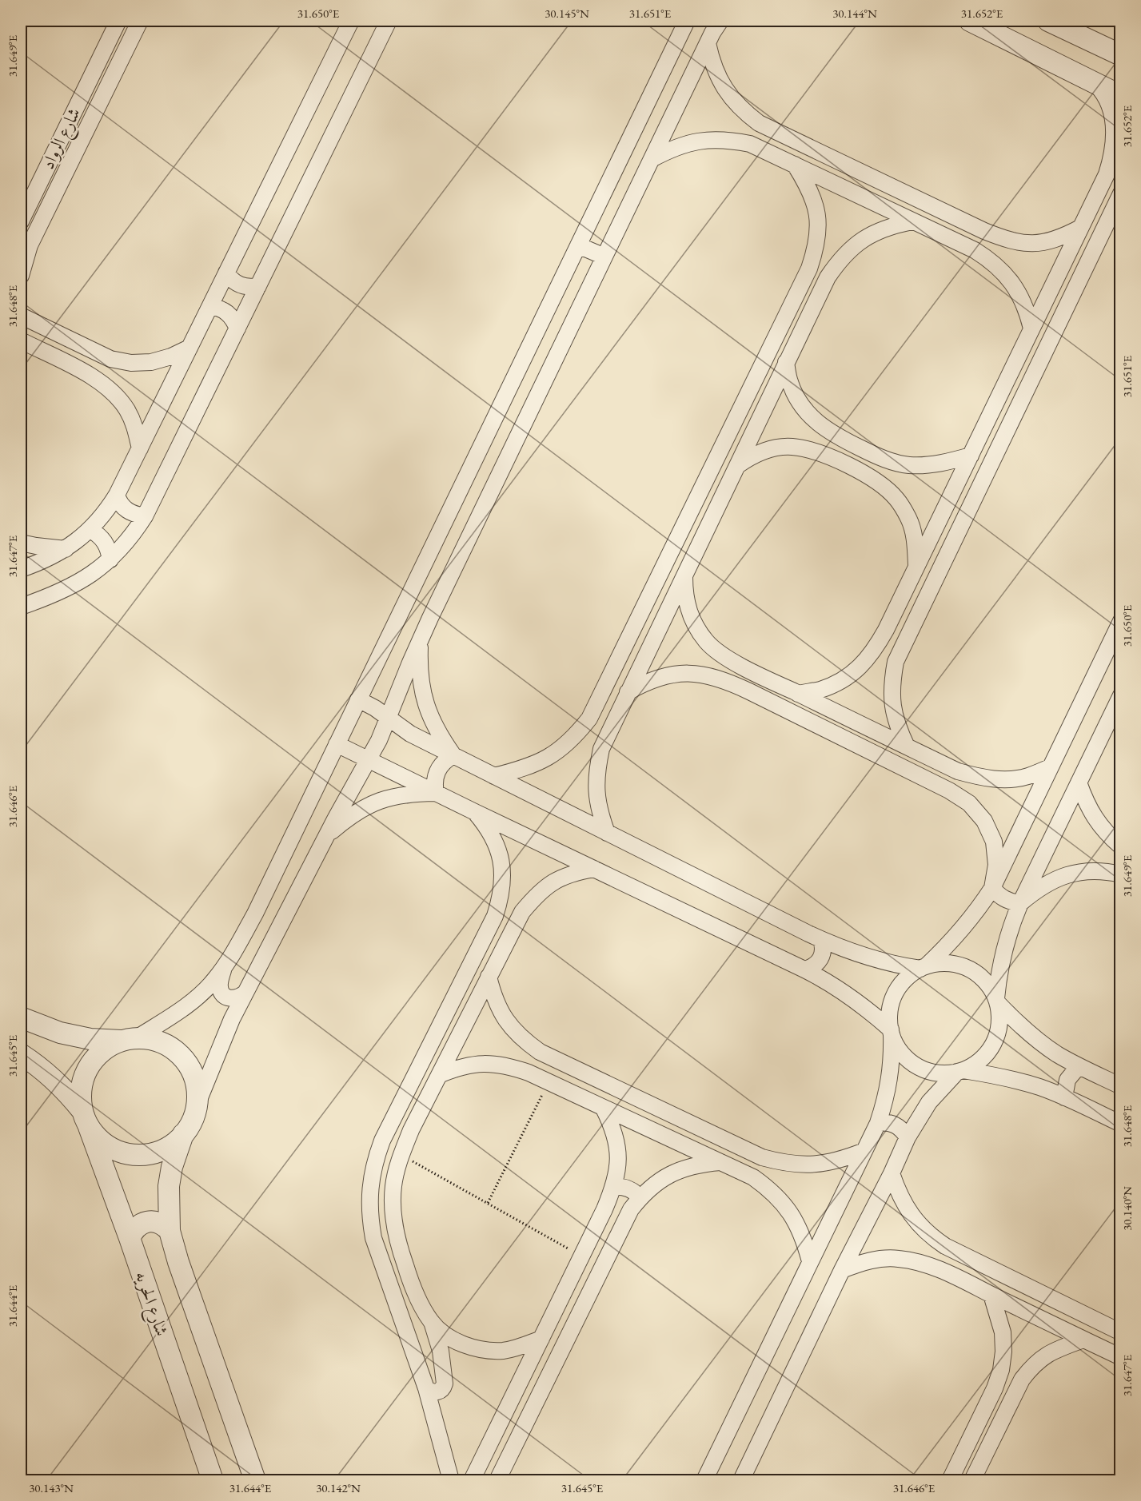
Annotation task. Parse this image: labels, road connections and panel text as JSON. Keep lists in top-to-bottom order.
{
  "streets": {
    "street": ["شارع الرواد", "شارع الحريه"]
  },
  "coordinates": [
    "31.650°E",
    "30.145°N",
    "31.651°E",
    "30.144°N",
    "31.652°E",
    "31.649°E",
    "31.648°E",
    "31.647°E",
    "31.646°E",
    "31.645°E",
    "30.140°N",
    "31.644°E",
    "30.143°N",
    "30.142°N"
  ]
}
